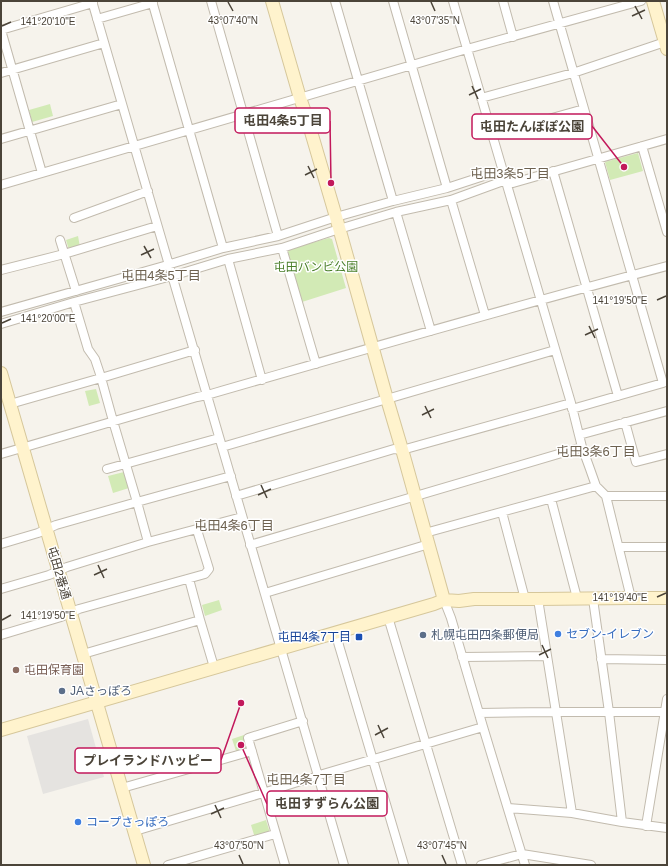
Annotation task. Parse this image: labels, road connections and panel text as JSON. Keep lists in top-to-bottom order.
{
  "streets": {
    "street": ["屯田2番通"]
  },
  "districts": [
    "屯田3条5丁目",
    "屯田4条5丁目",
    "屯田3条6丁目",
    "屯田4条6丁目",
    "屯田4条7丁目"
  ],
  "parks": ["屯田バンビ公園"],
  "places": {
    "other": [
      "屯田たんぽぽ公園",
      "屯田4条5丁目",
      "セブン-イレブン",
      "札幌屯田四条郵便局",
      "屯田保育園",
      "JAさっぽろ",
      "プレイランドハッピー",
      "屯田すずらん公園",
      "コープさっぽろ"
    ],
    "transit": ["屯田4条7丁目"]
  },
  "coordinates": [
    "43°07'40\"N",
    "43°07'35\"N",
    "141°20'10\"E",
    "141°19'50\"E",
    "141°20'00\"E",
    "141°19'40\"E",
    "43°07'50\"N",
    "43°07'45\"N"
  ]
}
